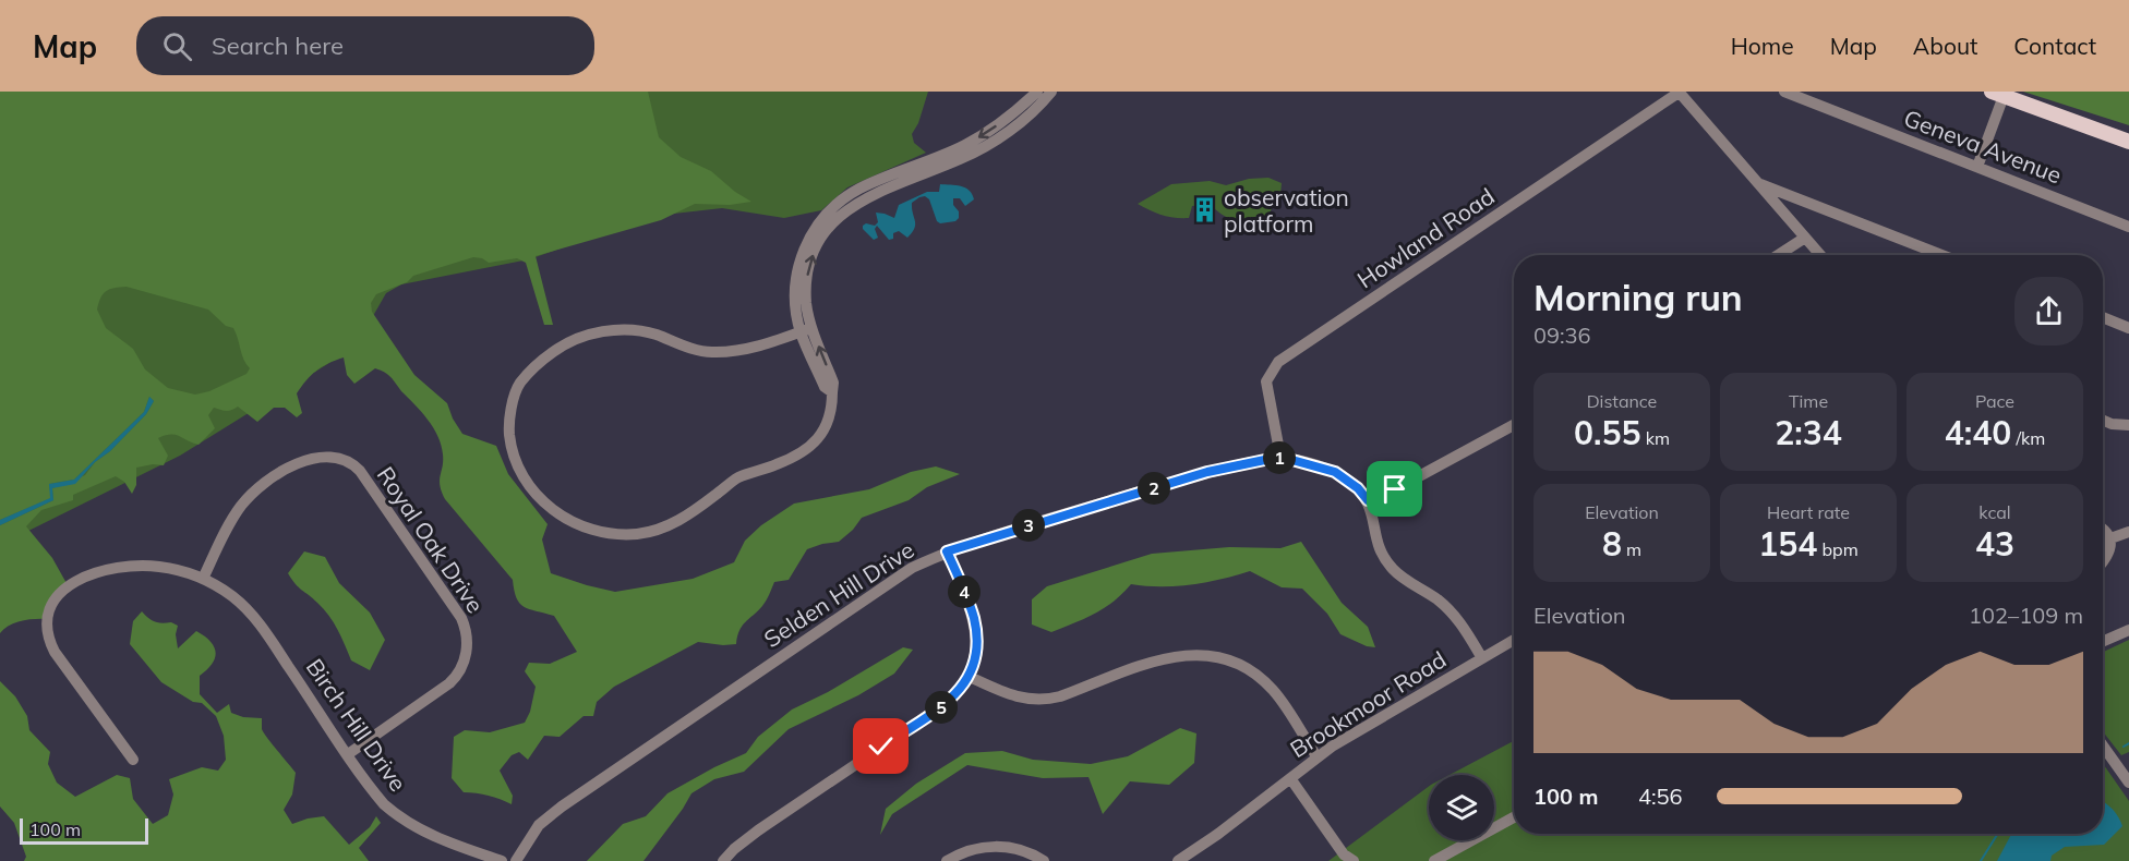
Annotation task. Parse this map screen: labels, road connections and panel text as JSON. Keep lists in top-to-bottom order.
{
  "streets": {
    "street": [
      "Geneva Avenue",
      "Howland Road",
      "Royal Oak Drive",
      "Selden Hill Drive",
      "Brookmoor Road",
      "Birch Hill Drive"
    ]
  },
  "crossings": [
    ["Howland Road", "Selden Hill Drive"],
    ["Royal Oak Drive", "Birch Hill Drive"]
  ],
  "places": {
    "building": ["observation platform"]
  },
  "scale_bar": "100 m",
  "page": {
    "header": "Map",
    "search": "Search here",
    "nav": [
      "Home",
      "Map",
      "About",
      "Contact"
    ],
    "heading": ["Morning run", "09:36"],
    "stats": [
      ["Distance", "0.55 km"],
      ["Time", "2:34"],
      ["Pace", "4:40 /km"],
      ["Elevation", "8 m"],
      ["Heart rate", "154 bpm"],
      ["kcal", "43"]
    ],
    "pins": [
      "1",
      "2",
      "3",
      "4",
      "5"
    ],
    "chart": ["Elevation", "102–109 m"],
    "list": [
      {
        "name": "100 m",
        "note": "4:56"
      }
    ],
    "scale": "100 m"
  }
}
